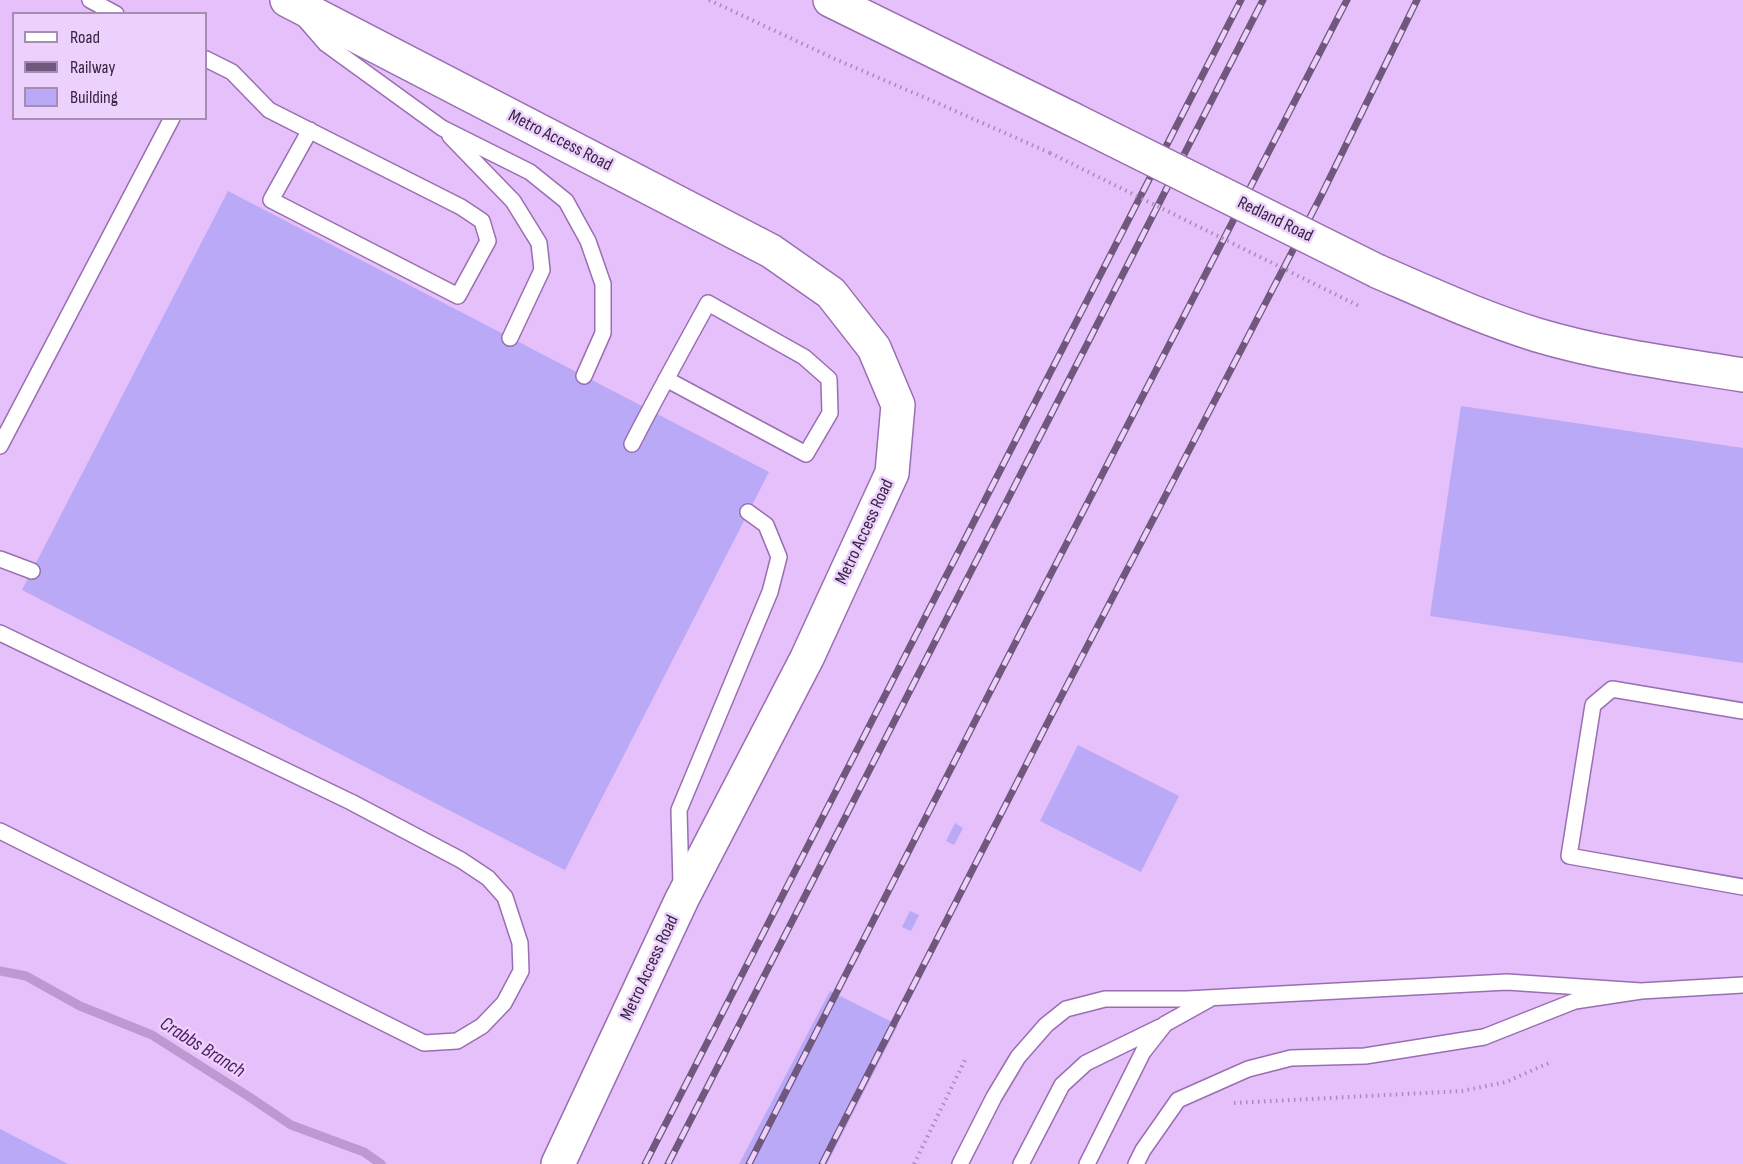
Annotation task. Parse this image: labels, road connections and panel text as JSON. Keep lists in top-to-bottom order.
{
  "streets": {
    "main road": ["Metro Access Road", "Redland Road"]
  },
  "water": ["Crabbs Branch"],
  "legend": ["Road", "Railway", "Building"]
}
